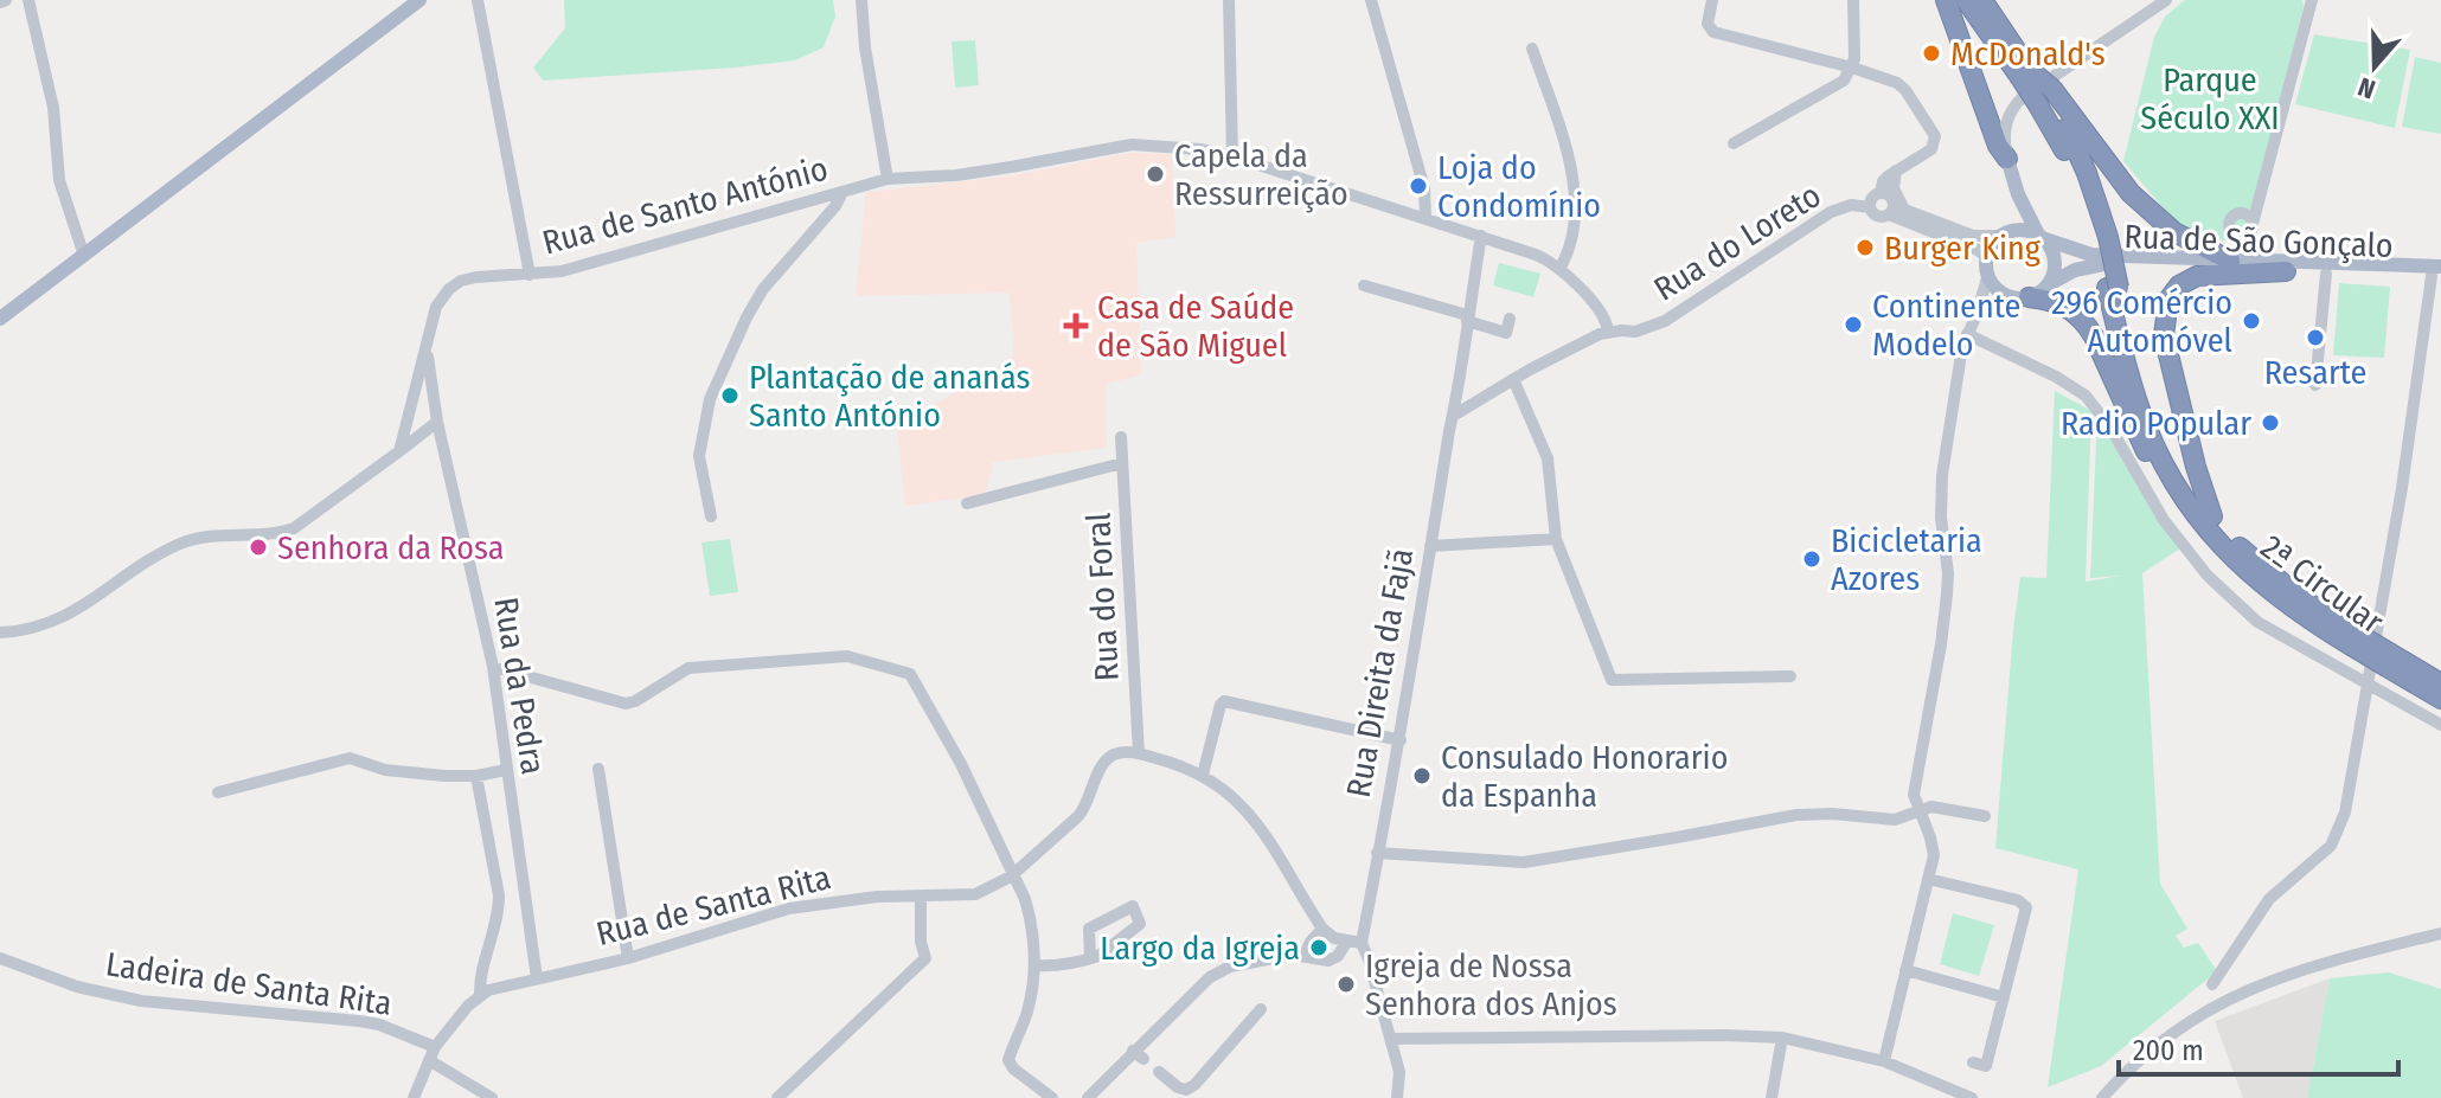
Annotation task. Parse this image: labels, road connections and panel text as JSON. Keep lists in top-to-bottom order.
{
  "streets": {
    "highway": ["2ª Circular"],
    "main road": ["Rua de São Gonçalo"],
    "street": [
      "Rua de Santo António",
      "Rua do Loreto",
      "Rua do Foral",
      "Rua Direita da Fajã",
      "Rua da Pedra",
      "Rua de Santa Rita",
      "Ladeira de Santa Rita"
    ]
  },
  "crossings": [
    ["Rua de Santo António", "Rua Direita da Fajã"],
    ["Rua de Santo António", "Rua da Pedra"],
    ["Rua do Foral", "Rua de Santa Rita"],
    ["Rua da Pedra", "Rua de Santa Rita"]
  ],
  "parks": ["Parque Século XXI"],
  "places": {
    "other": [
      "McDonald's",
      "Capela da Ressurreição",
      "Loja do Condomínio",
      "Burger King",
      "296 Comércio Automóvel",
      "Continente Modelo",
      "Resarte",
      "Plantação de ananás Santo António",
      "Radio Popular",
      "Senhora da Rosa",
      "Bicicletaria Azores",
      "Consulado Honorario da Espanha",
      "Largo da Igreja",
      "Igreja de Nossa Senhora dos Anjos"
    ],
    "health": ["Casa de Saúde de São Miguel"]
  },
  "scale_bar": "200 m",
  "north": "bottom"
}
